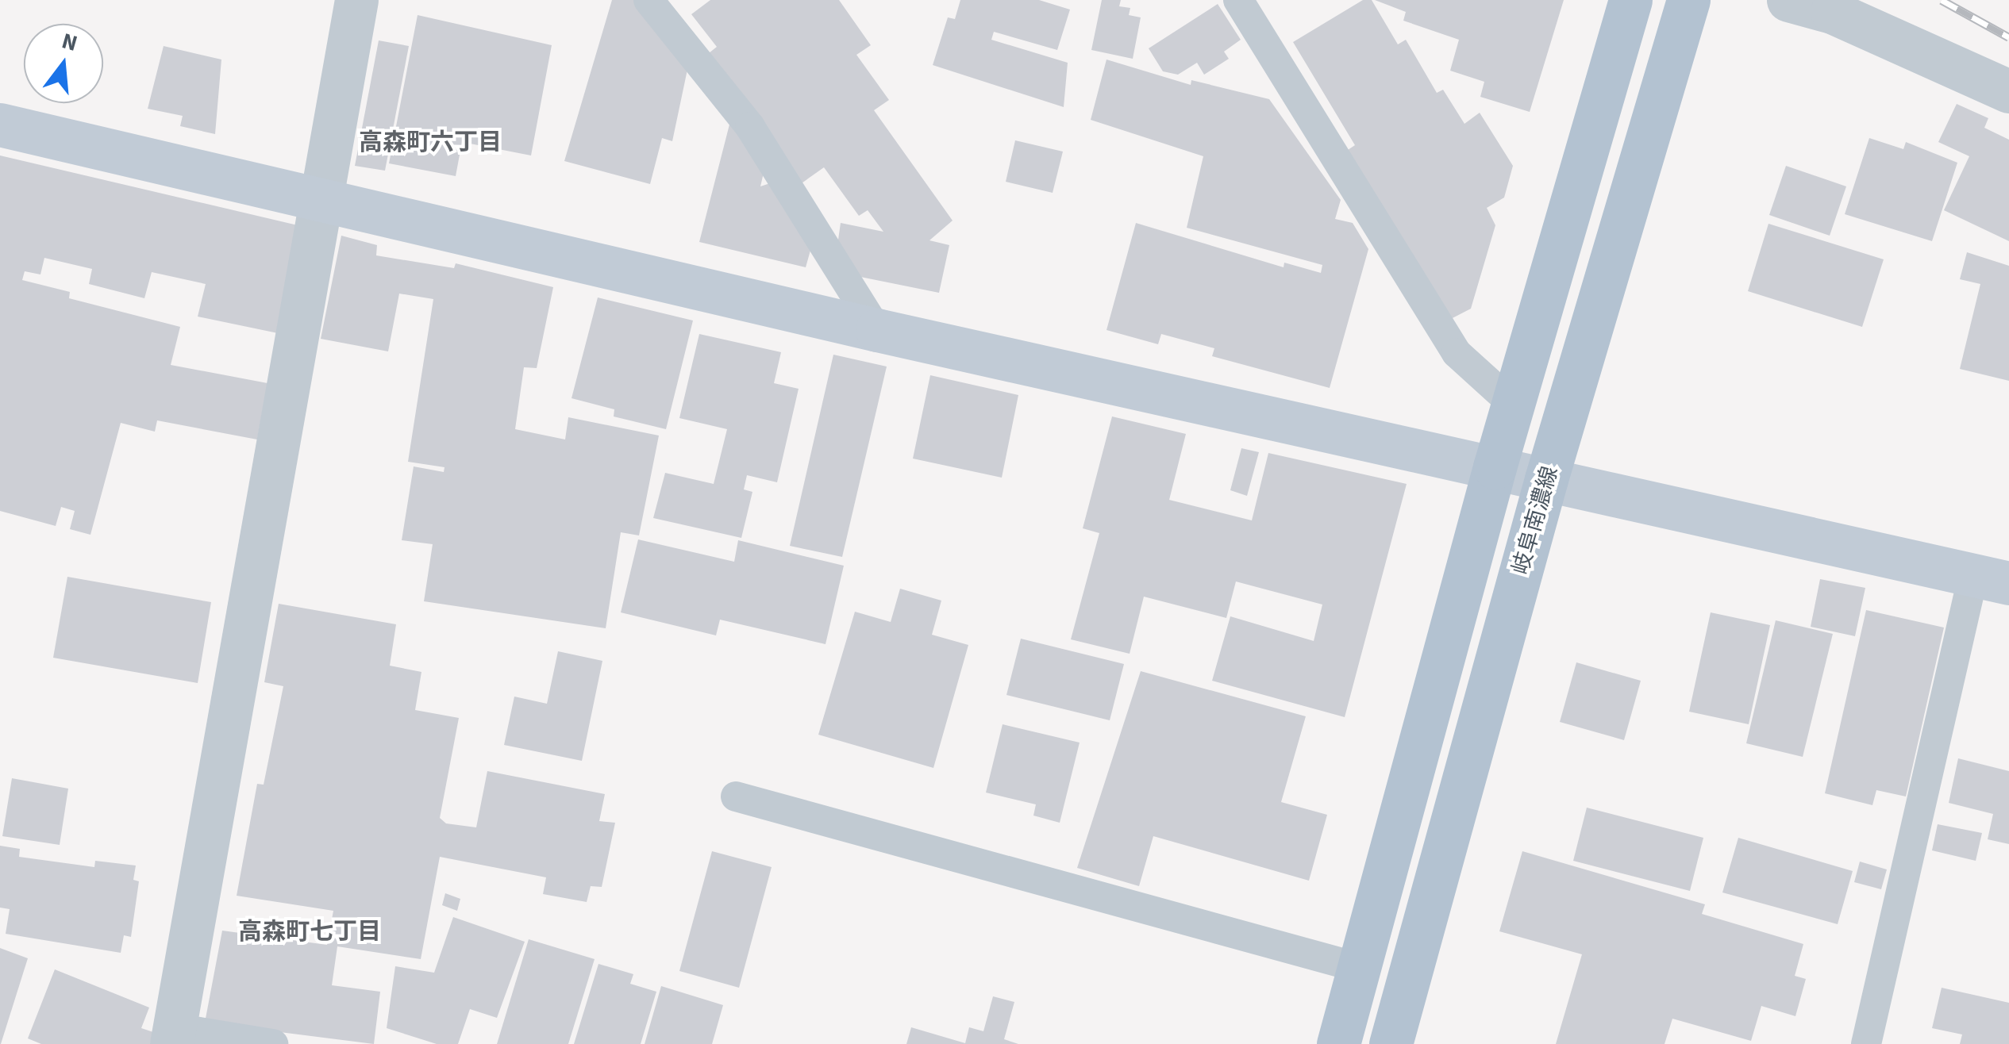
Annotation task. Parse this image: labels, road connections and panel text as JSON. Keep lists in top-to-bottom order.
{
  "streets": {
    "main road": ["岐阜南濃線"]
  },
  "districts": ["高森町六丁目", "高森町七丁目"],
  "north": "top"
}
